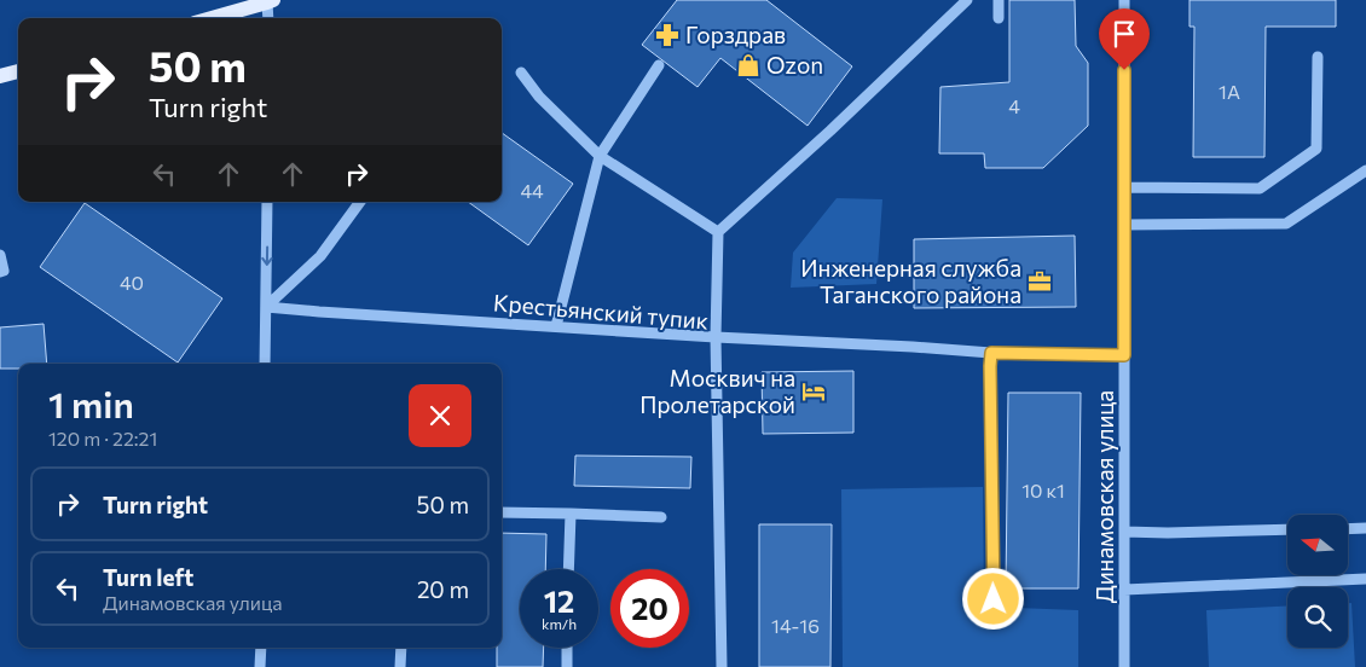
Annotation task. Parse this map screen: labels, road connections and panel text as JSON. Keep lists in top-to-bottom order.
{
  "streets": {
    "street": ["Крестьянский тупик", "Динамовская улица"]
  },
  "places": {
    "pharmacy": ["Горздрав"],
    "shop": ["Ozon"],
    "office": ["Инженерная служба Таганского района"],
    "hotel": ["Москвич на Пролетарской"]
  },
  "house_numbers": [
    "1А",
    "4",
    "44",
    "40",
    "10 к1",
    "14-16"
  ],
  "north": "left",
  "page": {
    "turn": ["50 m", "Turn right"],
    "heading": ["1 min", "120 m · 22:21"],
    "list": [
      {
        "name": "Turn right",
        "value": "50 m"
      },
      {
        "name": "Turn left",
        "note": "Динамовская улица",
        "value": "20 m"
      }
    ],
    "speed": "12 km/h",
    "limit": "20"
  }
}
